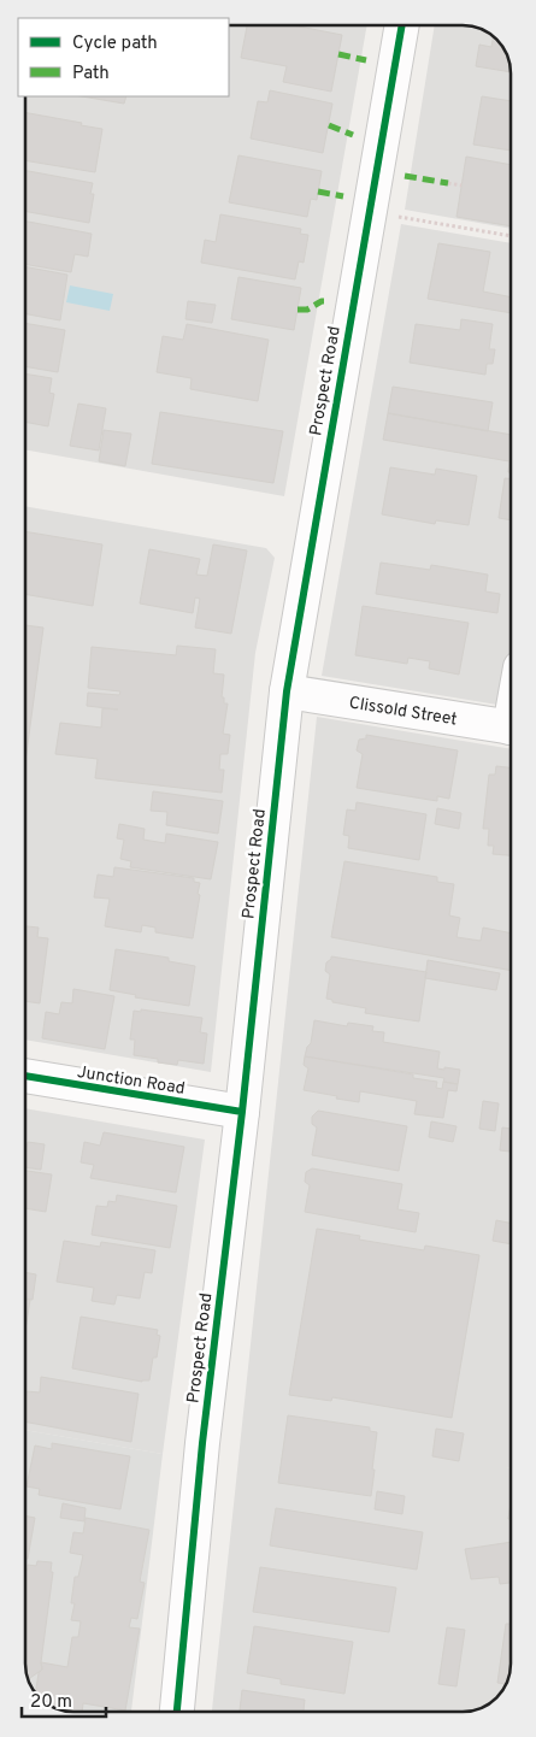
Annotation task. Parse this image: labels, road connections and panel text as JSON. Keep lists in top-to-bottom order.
{
  "streets": {
    "street": ["Prospect Road", "Clissold Street", "Junction Road"]
  },
  "crossings": [
    ["Prospect Road", "Clissold Street"],
    ["Prospect Road", "Junction Road"]
  ],
  "legend": ["Cycle path", "Path"],
  "scale_bar": "20 m"
}
